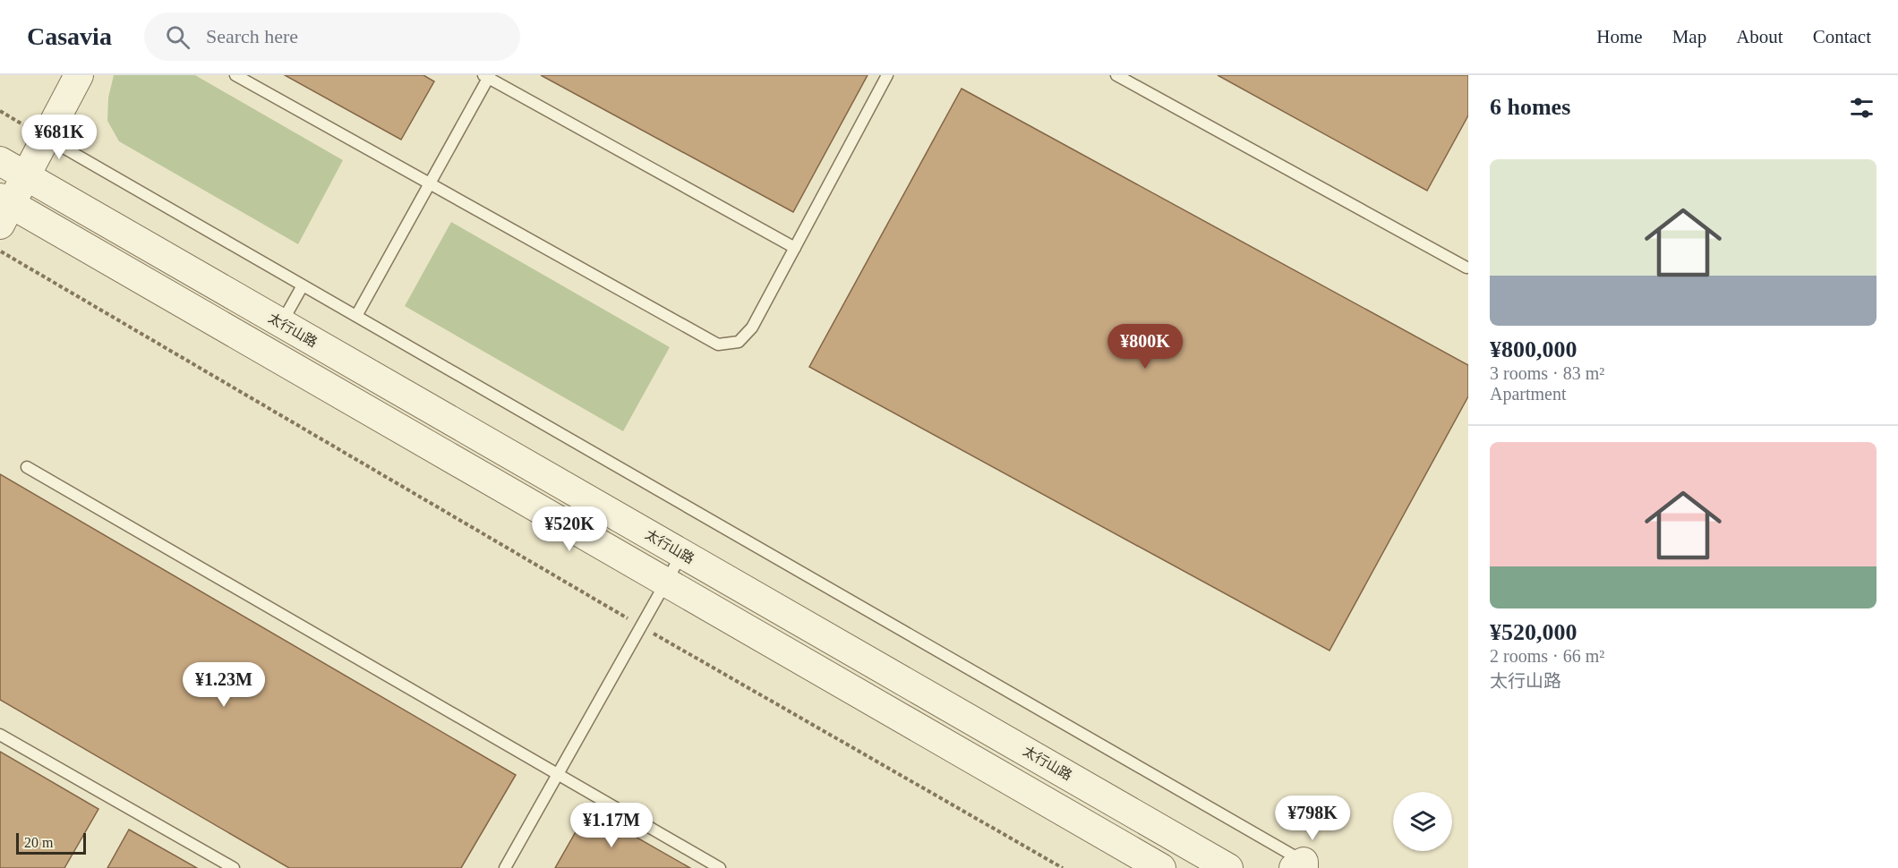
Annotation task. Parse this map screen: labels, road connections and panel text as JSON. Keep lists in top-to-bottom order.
{
  "streets": {
    "street": ["太行山路"]
  },
  "scale_bar": "20 m",
  "page": {
    "header": "Casavia",
    "search": "Search here",
    "nav": [
      "Home",
      "Map",
      "About",
      "Contact"
    ],
    "heading": "6 homes",
    "price": [
      "¥681K",
      "¥800K",
      "¥520K",
      "¥1.23M",
      "¥798K",
      "¥1.17M"
    ],
    "list": [
      {
        "name": "¥800,000",
        "note": "3 rooms · 83 m² · Apartment"
      },
      {
        "name": "¥520,000",
        "note": "2 rooms · 66 m² · 太行山路"
      }
    ],
    "scale": "20 m"
  }
}
